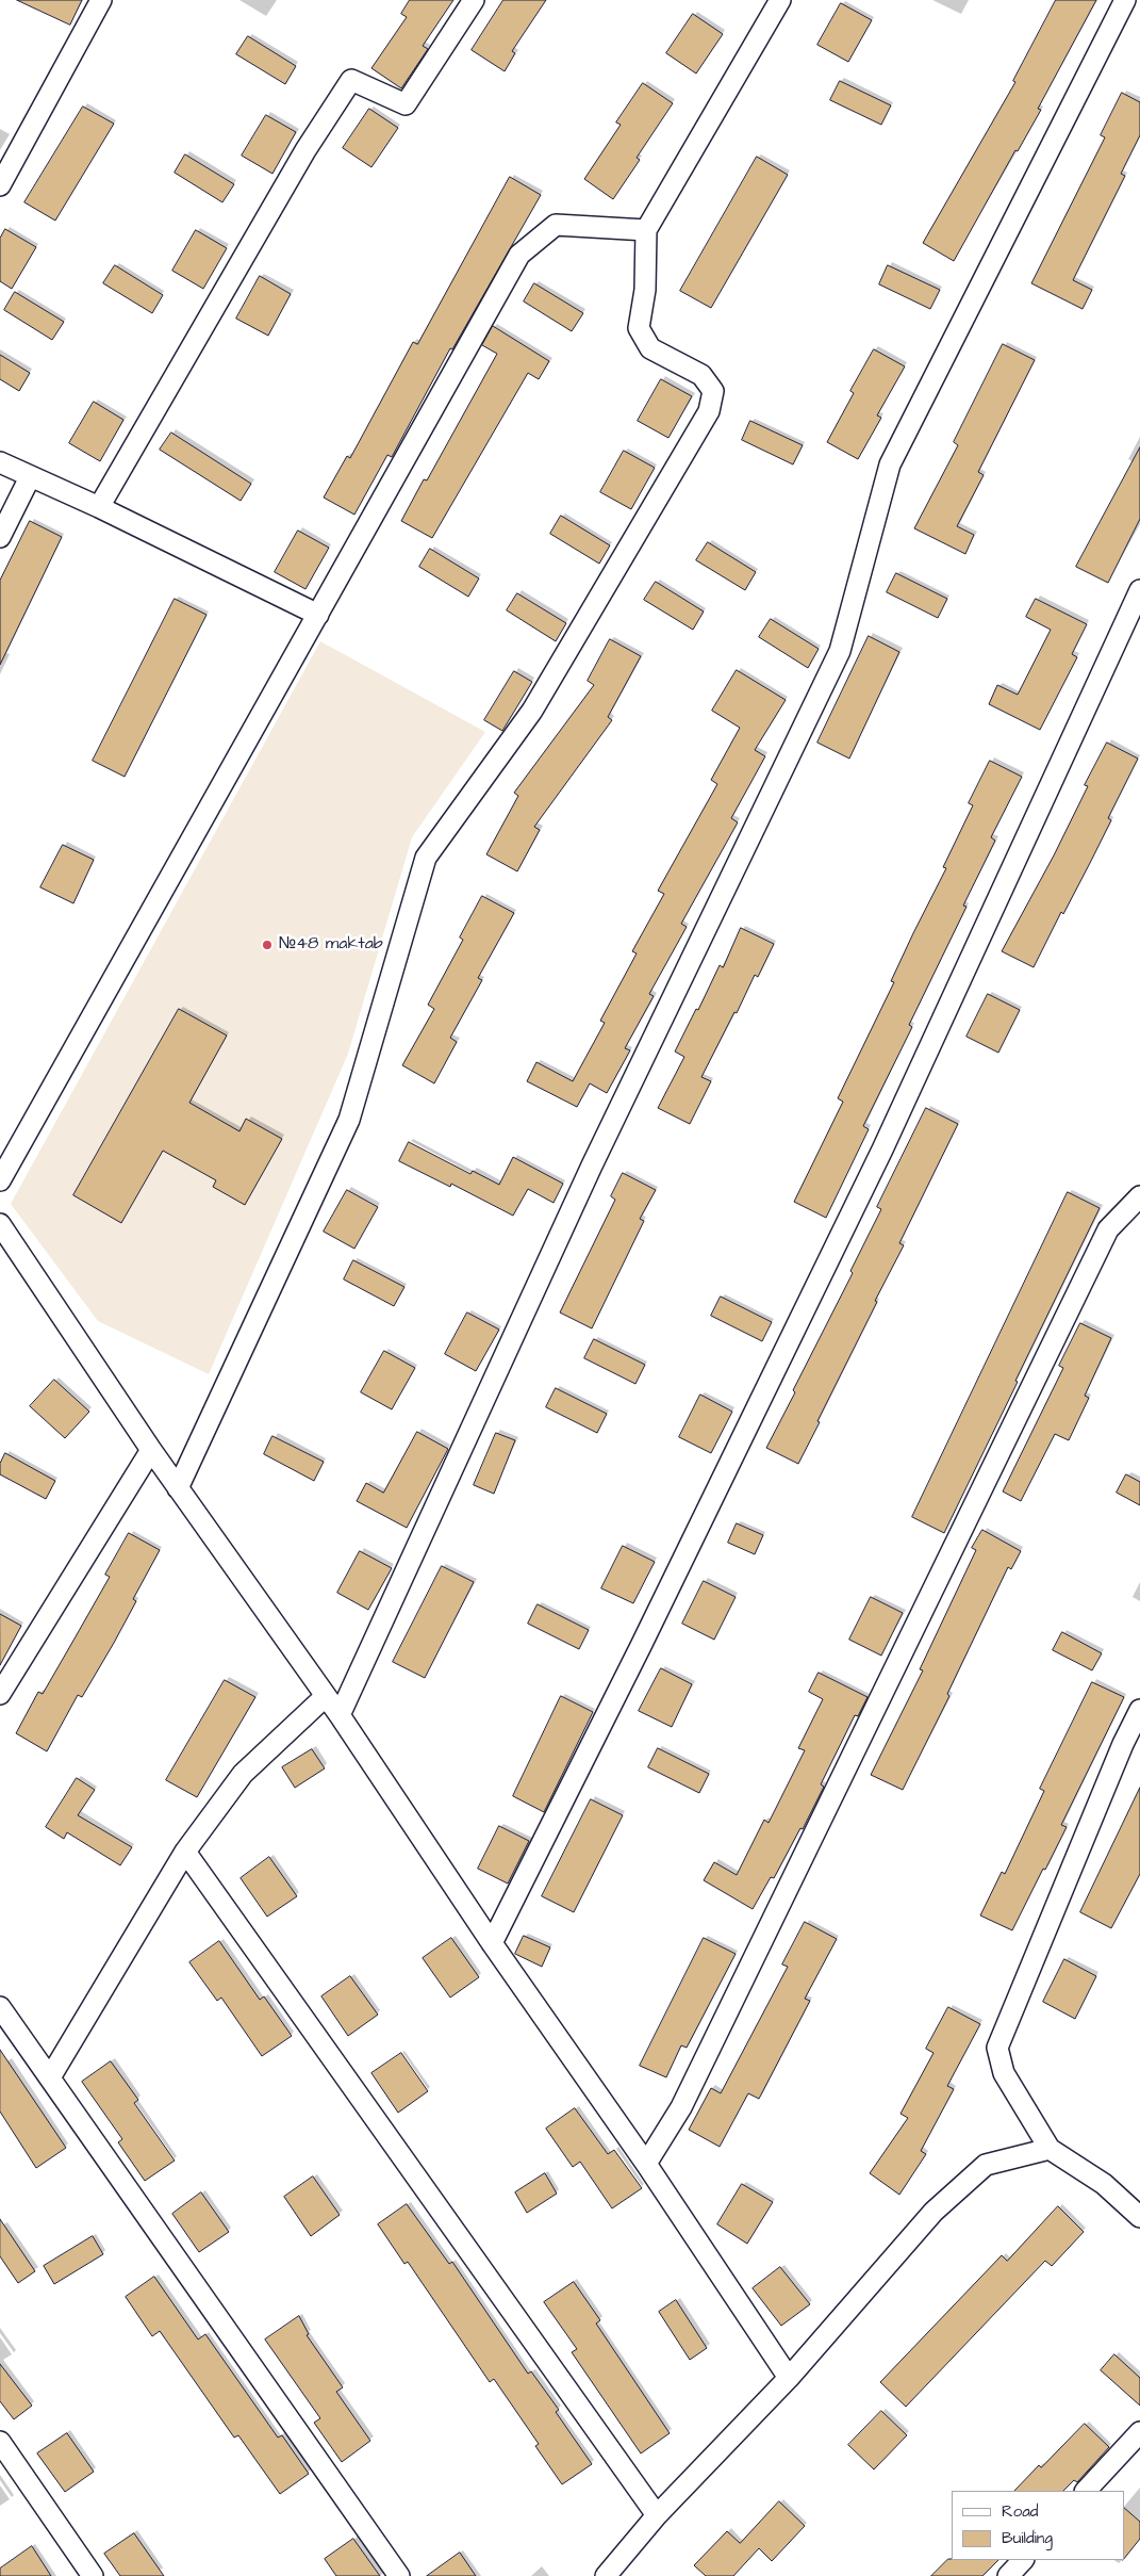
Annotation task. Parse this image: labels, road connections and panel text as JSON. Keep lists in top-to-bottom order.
{
  "places": ["№48 maktab"],
  "legend": ["Road", "Building"]
}
